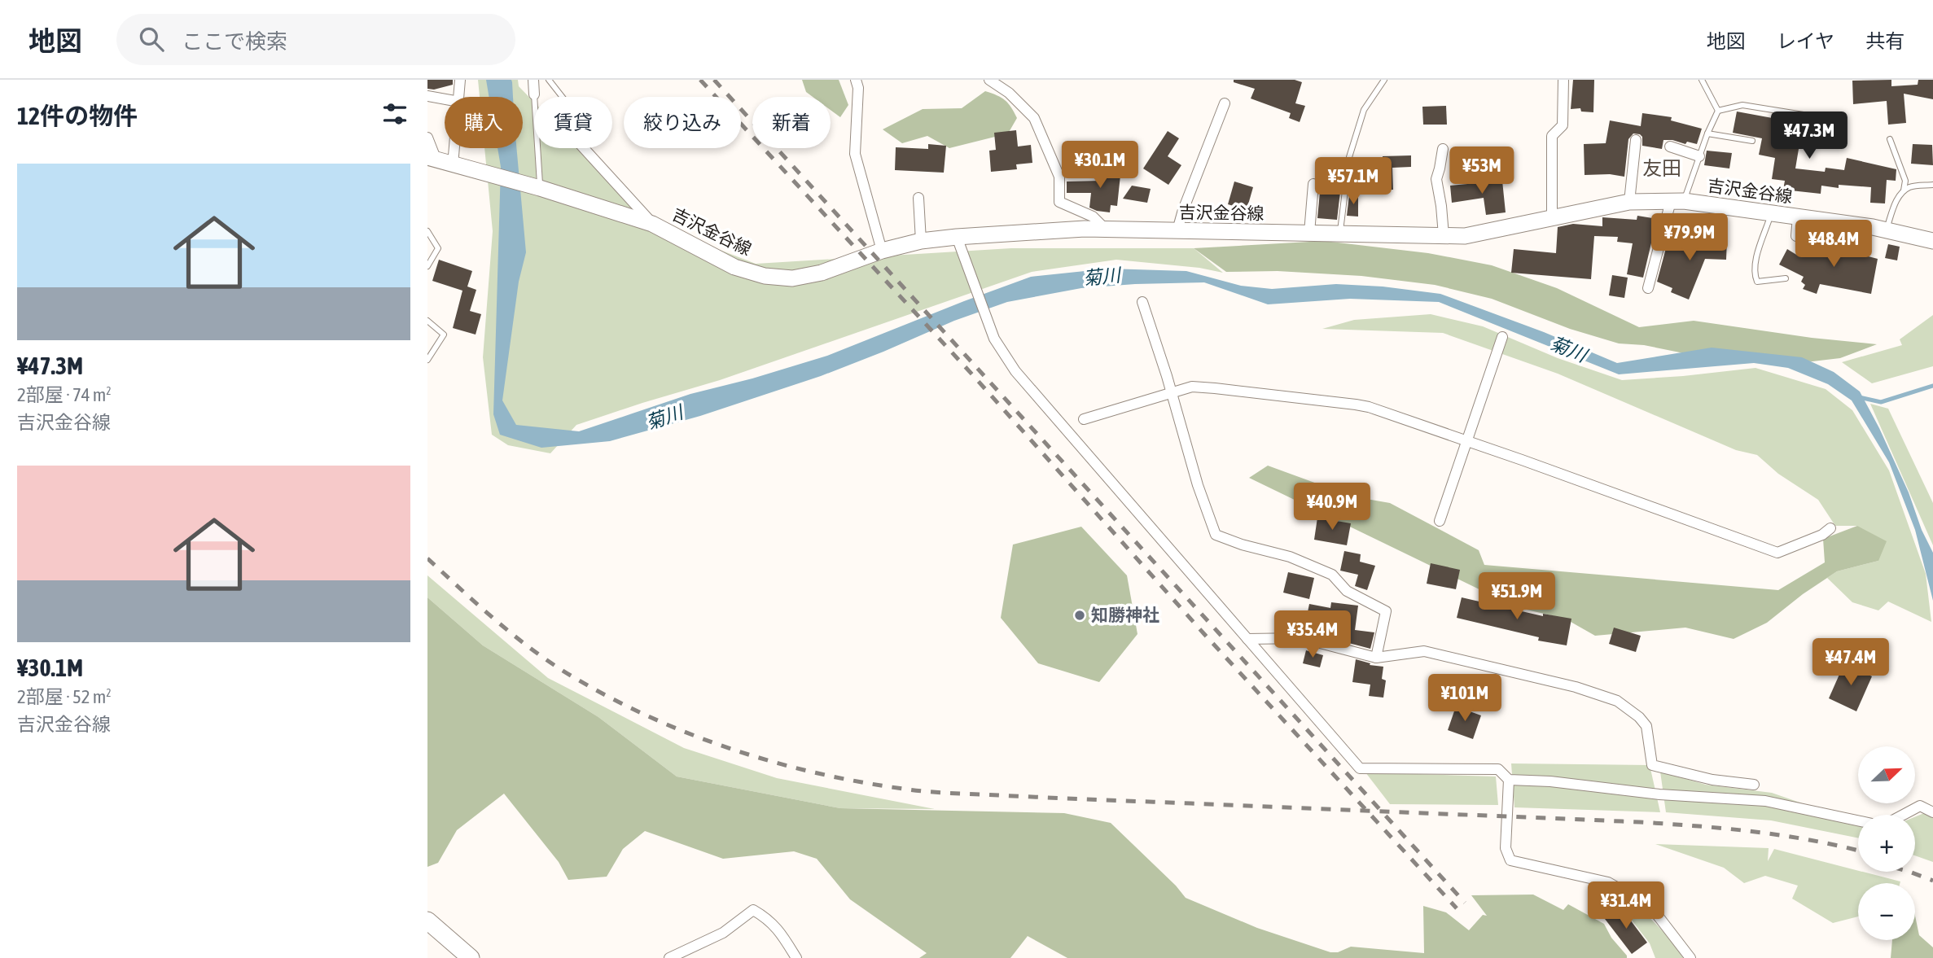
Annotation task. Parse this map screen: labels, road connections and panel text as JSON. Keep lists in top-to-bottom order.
{
  "streets": {
    "main road": ["吉沢金谷線"]
  },
  "districts": ["友田"],
  "water": ["菊川"],
  "places": ["知勝神社"],
  "north": "top right",
  "page": {
    "header": "地図",
    "search": "ここで検索",
    "nav": ["地図", "レイヤ", "共有"],
    "heading": "12件の物件",
    "chip": [
      "購入",
      "賃貸",
      "絞り込み",
      "新着"
    ],
    "price": [
      "¥47.3M",
      "¥30.1M",
      "¥53M",
      "¥57.1M",
      "¥79.9M",
      "¥48.4M",
      "¥40.9M",
      "¥51.9M",
      "¥35.4M",
      "¥47.4M",
      "¥101M",
      "¥31.4M"
    ],
    "list": [
      {
        "name": "¥47.3M",
        "note": "2部屋 · 74 m² · 吉沢金谷線"
      },
      {
        "name": "¥30.1M",
        "note": "2部屋 · 52 m² · 吉沢金谷線"
      }
    ],
    "map_buttons": ["+", "−"]
  }
}
